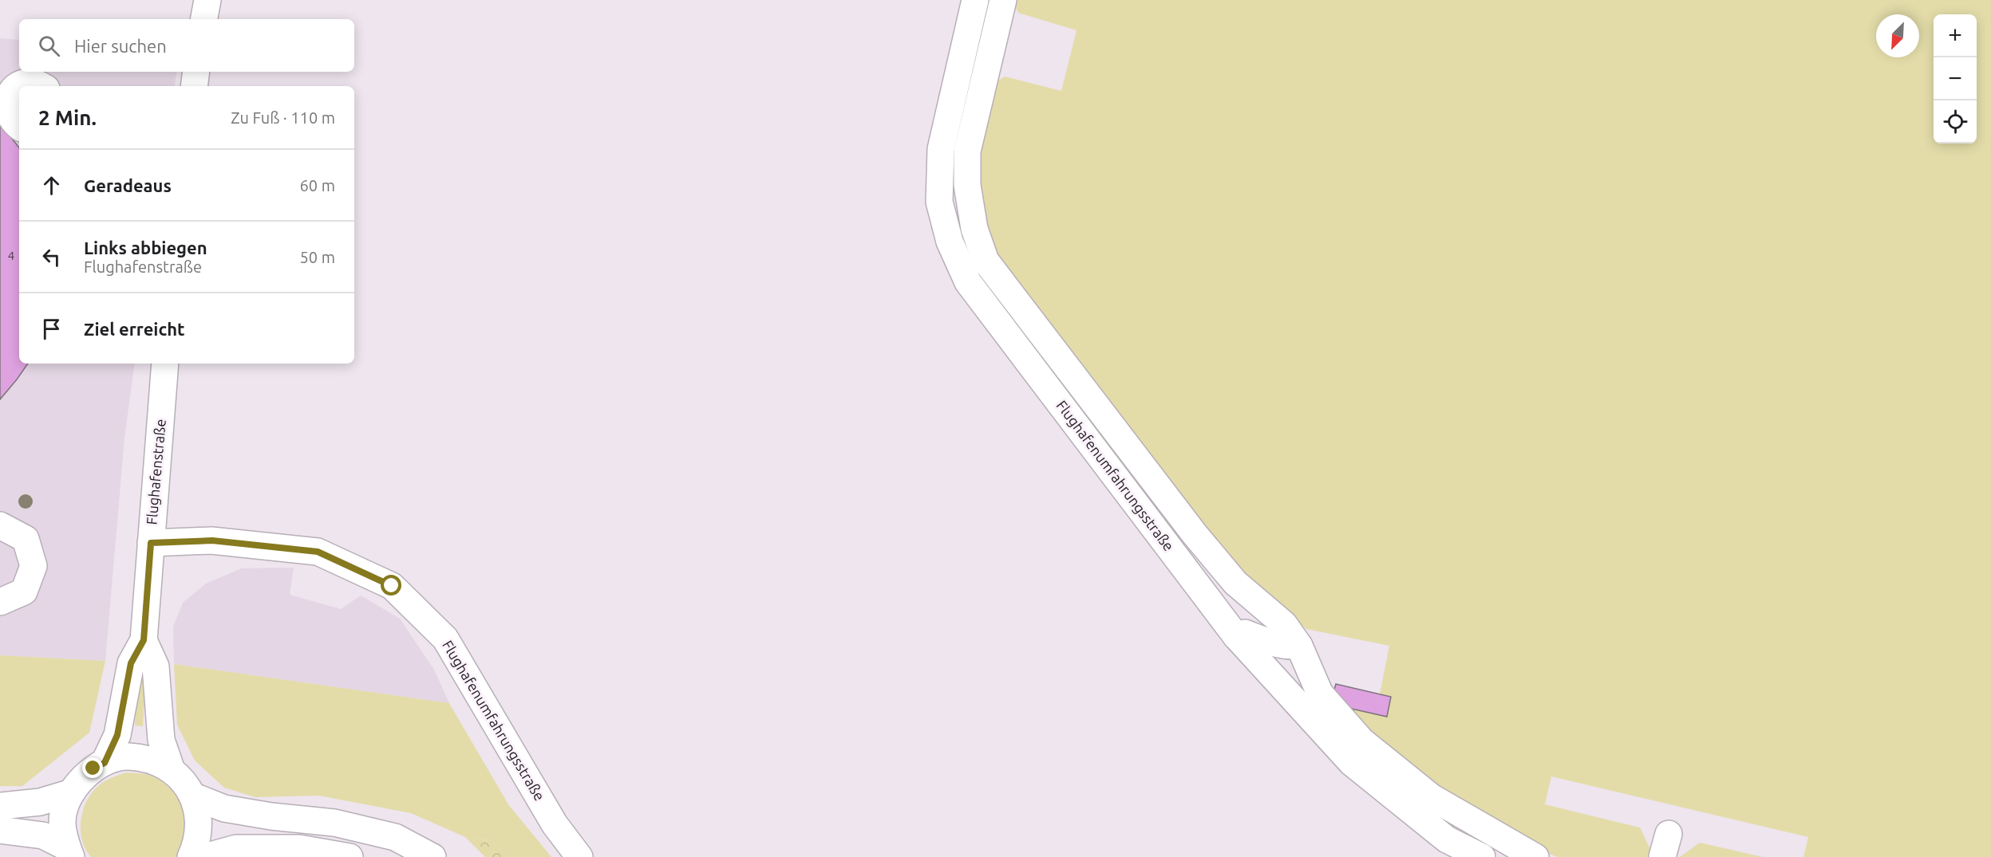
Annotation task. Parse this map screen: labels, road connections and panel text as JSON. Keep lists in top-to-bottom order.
{
  "streets": {
    "main road": ["Flughafenstraße", "Flughafenumfahrungsstraße"]
  },
  "crossings": [
    ["Flughafenstraße", "Flughafenumfahrungsstraße"]
  ],
  "house_numbers": ["4"],
  "north": "bottom left",
  "page": {
    "map_buttons": ["+", "−"],
    "search": "Hier suchen",
    "heading": ["2 Min.", "Zu Fuß · 110 m"],
    "list": [
      ["Geradeaus", "60 m"],
      ["Links abbiegen", "Flughafenstraße", "50 m"],
      "Ziel erreicht"
    ]
  }
}
